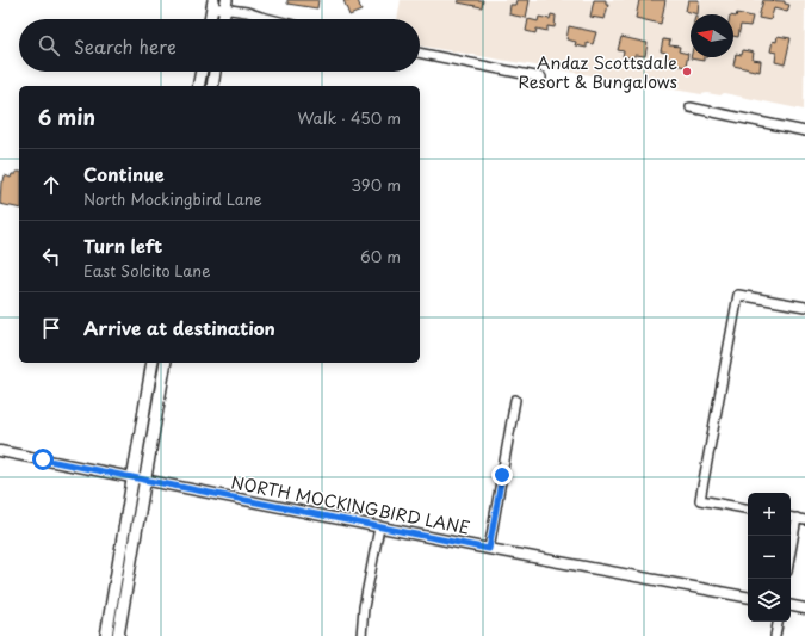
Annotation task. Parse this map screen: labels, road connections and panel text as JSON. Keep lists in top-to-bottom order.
{
  "streets": {
    "street": ["NORTH MOCKINGBIRD LANE"]
  },
  "places": ["Andaz Scottsdale Resort & Bungalows"],
  "north": "left",
  "page": {
    "search": "Search here",
    "heading": ["6 min", "Walk · 450 m"],
    "list": [
      ["Continue", "North Mockingbird Lane", "390 m"],
      ["Turn left", "East Solcito Lane", "60 m"],
      "Arrive at destination"
    ],
    "map_buttons": ["+", "−"]
  }
}
